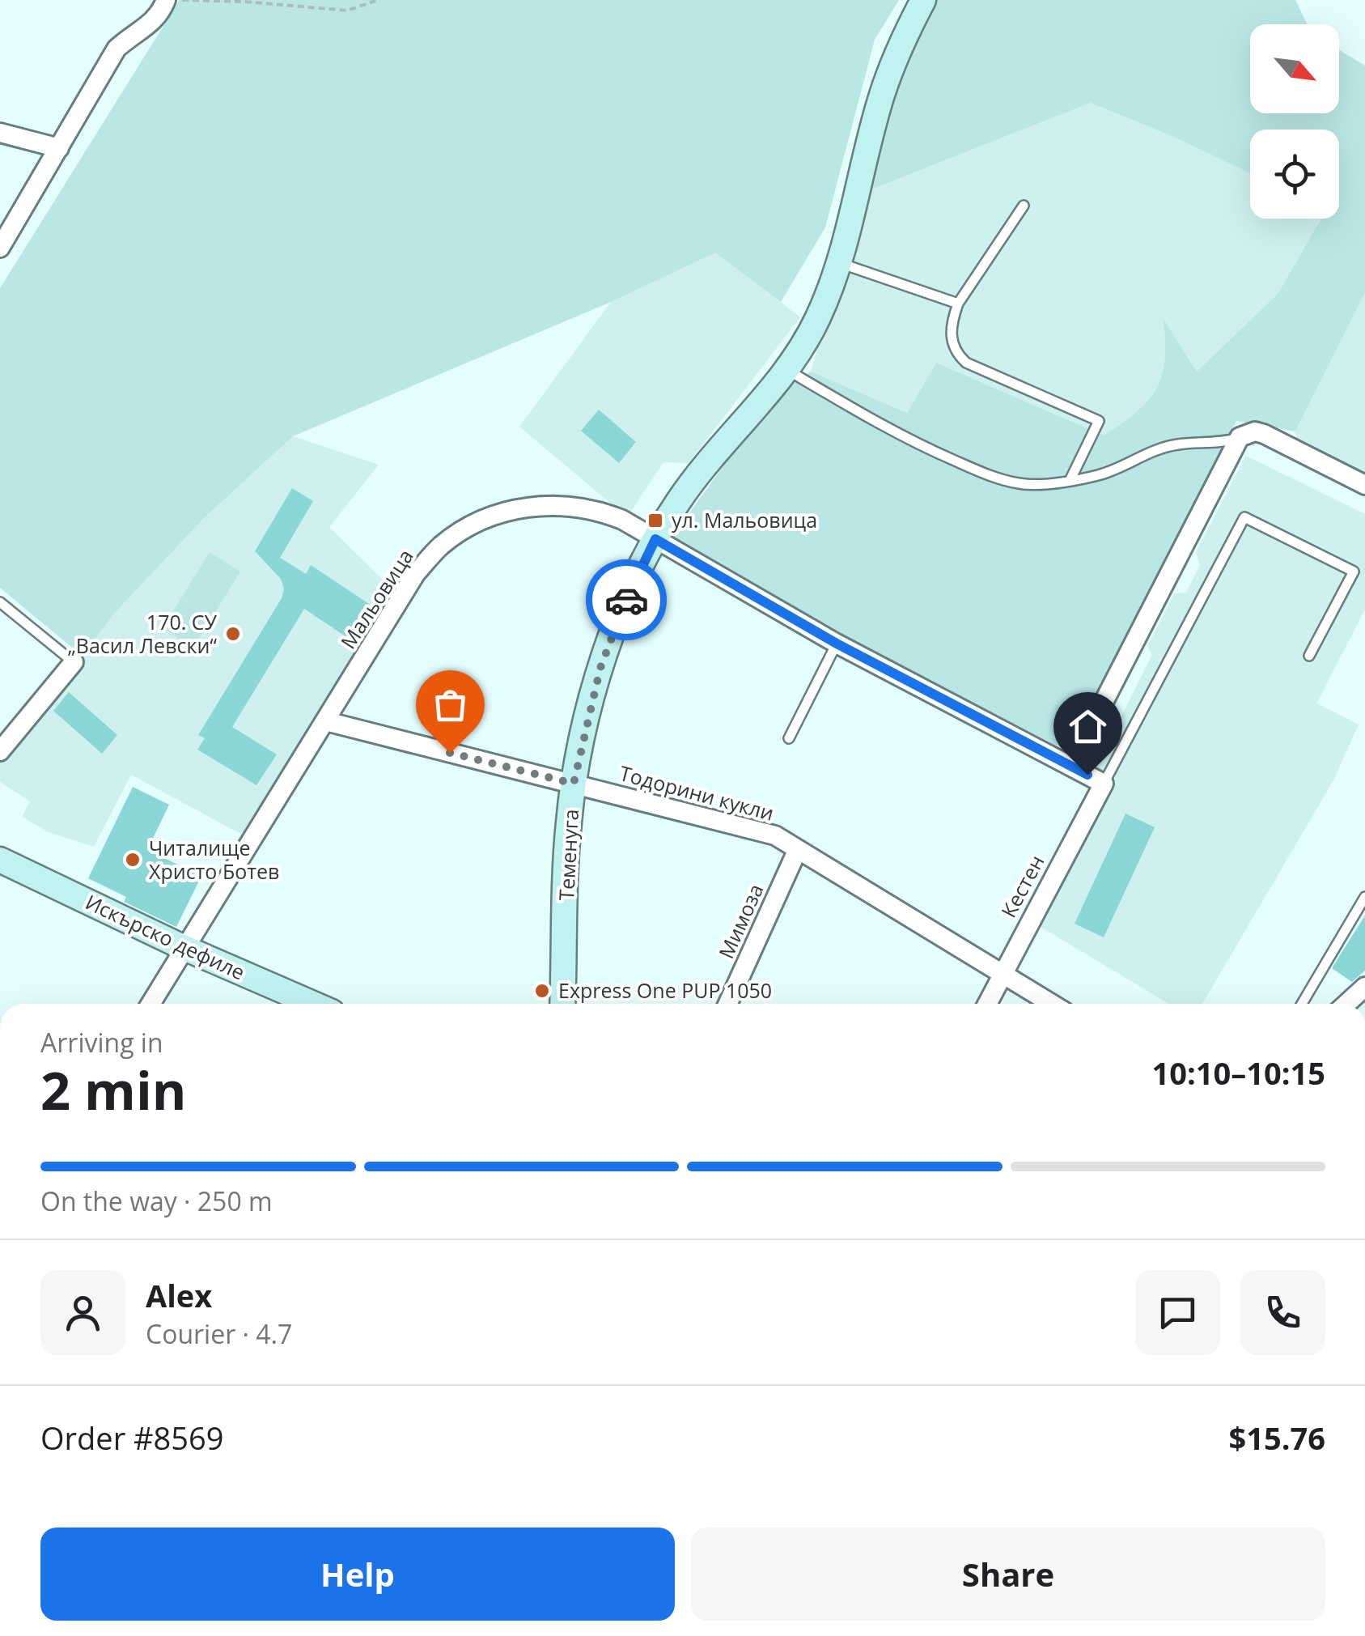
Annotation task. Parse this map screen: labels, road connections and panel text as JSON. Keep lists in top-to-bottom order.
{
  "streets": {
    "street": [
      "Мальовица",
      "Тодорини кукли",
      "Теменуга",
      "Кестен",
      "Мимоза",
      "Искърско дефиле"
    ]
  },
  "crossings": [
    ["Мальовица", "Тодорини кукли"],
    ["Мальовица", "Теменуга"],
    ["Мальовица", "Кестен"],
    ["Мальовица", "Искърско дефиле"],
    ["Тодорини кукли", "Теменуга"],
    ["Тодорини кукли", "Кестен"],
    ["Тодорини кукли", "Мимоза"]
  ],
  "places": {
    "transit": ["ул. Мальовица"],
    "other": ["170. СУ „Васил Левски“", "Читалище Христо Ботев", "Express One PUP 1050"]
  },
  "north": "bottom right",
  "page": {
    "heading": ["2 min", "Arriving in", "10:10–10:15"],
    "panel": [
      "Alex",
      "Courier · 4.7",
      "Order #8569",
      "$15.76"
    ],
    "bar": "On the way · 250 m",
    "buttons": ["Help", "Share"]
  }
}
